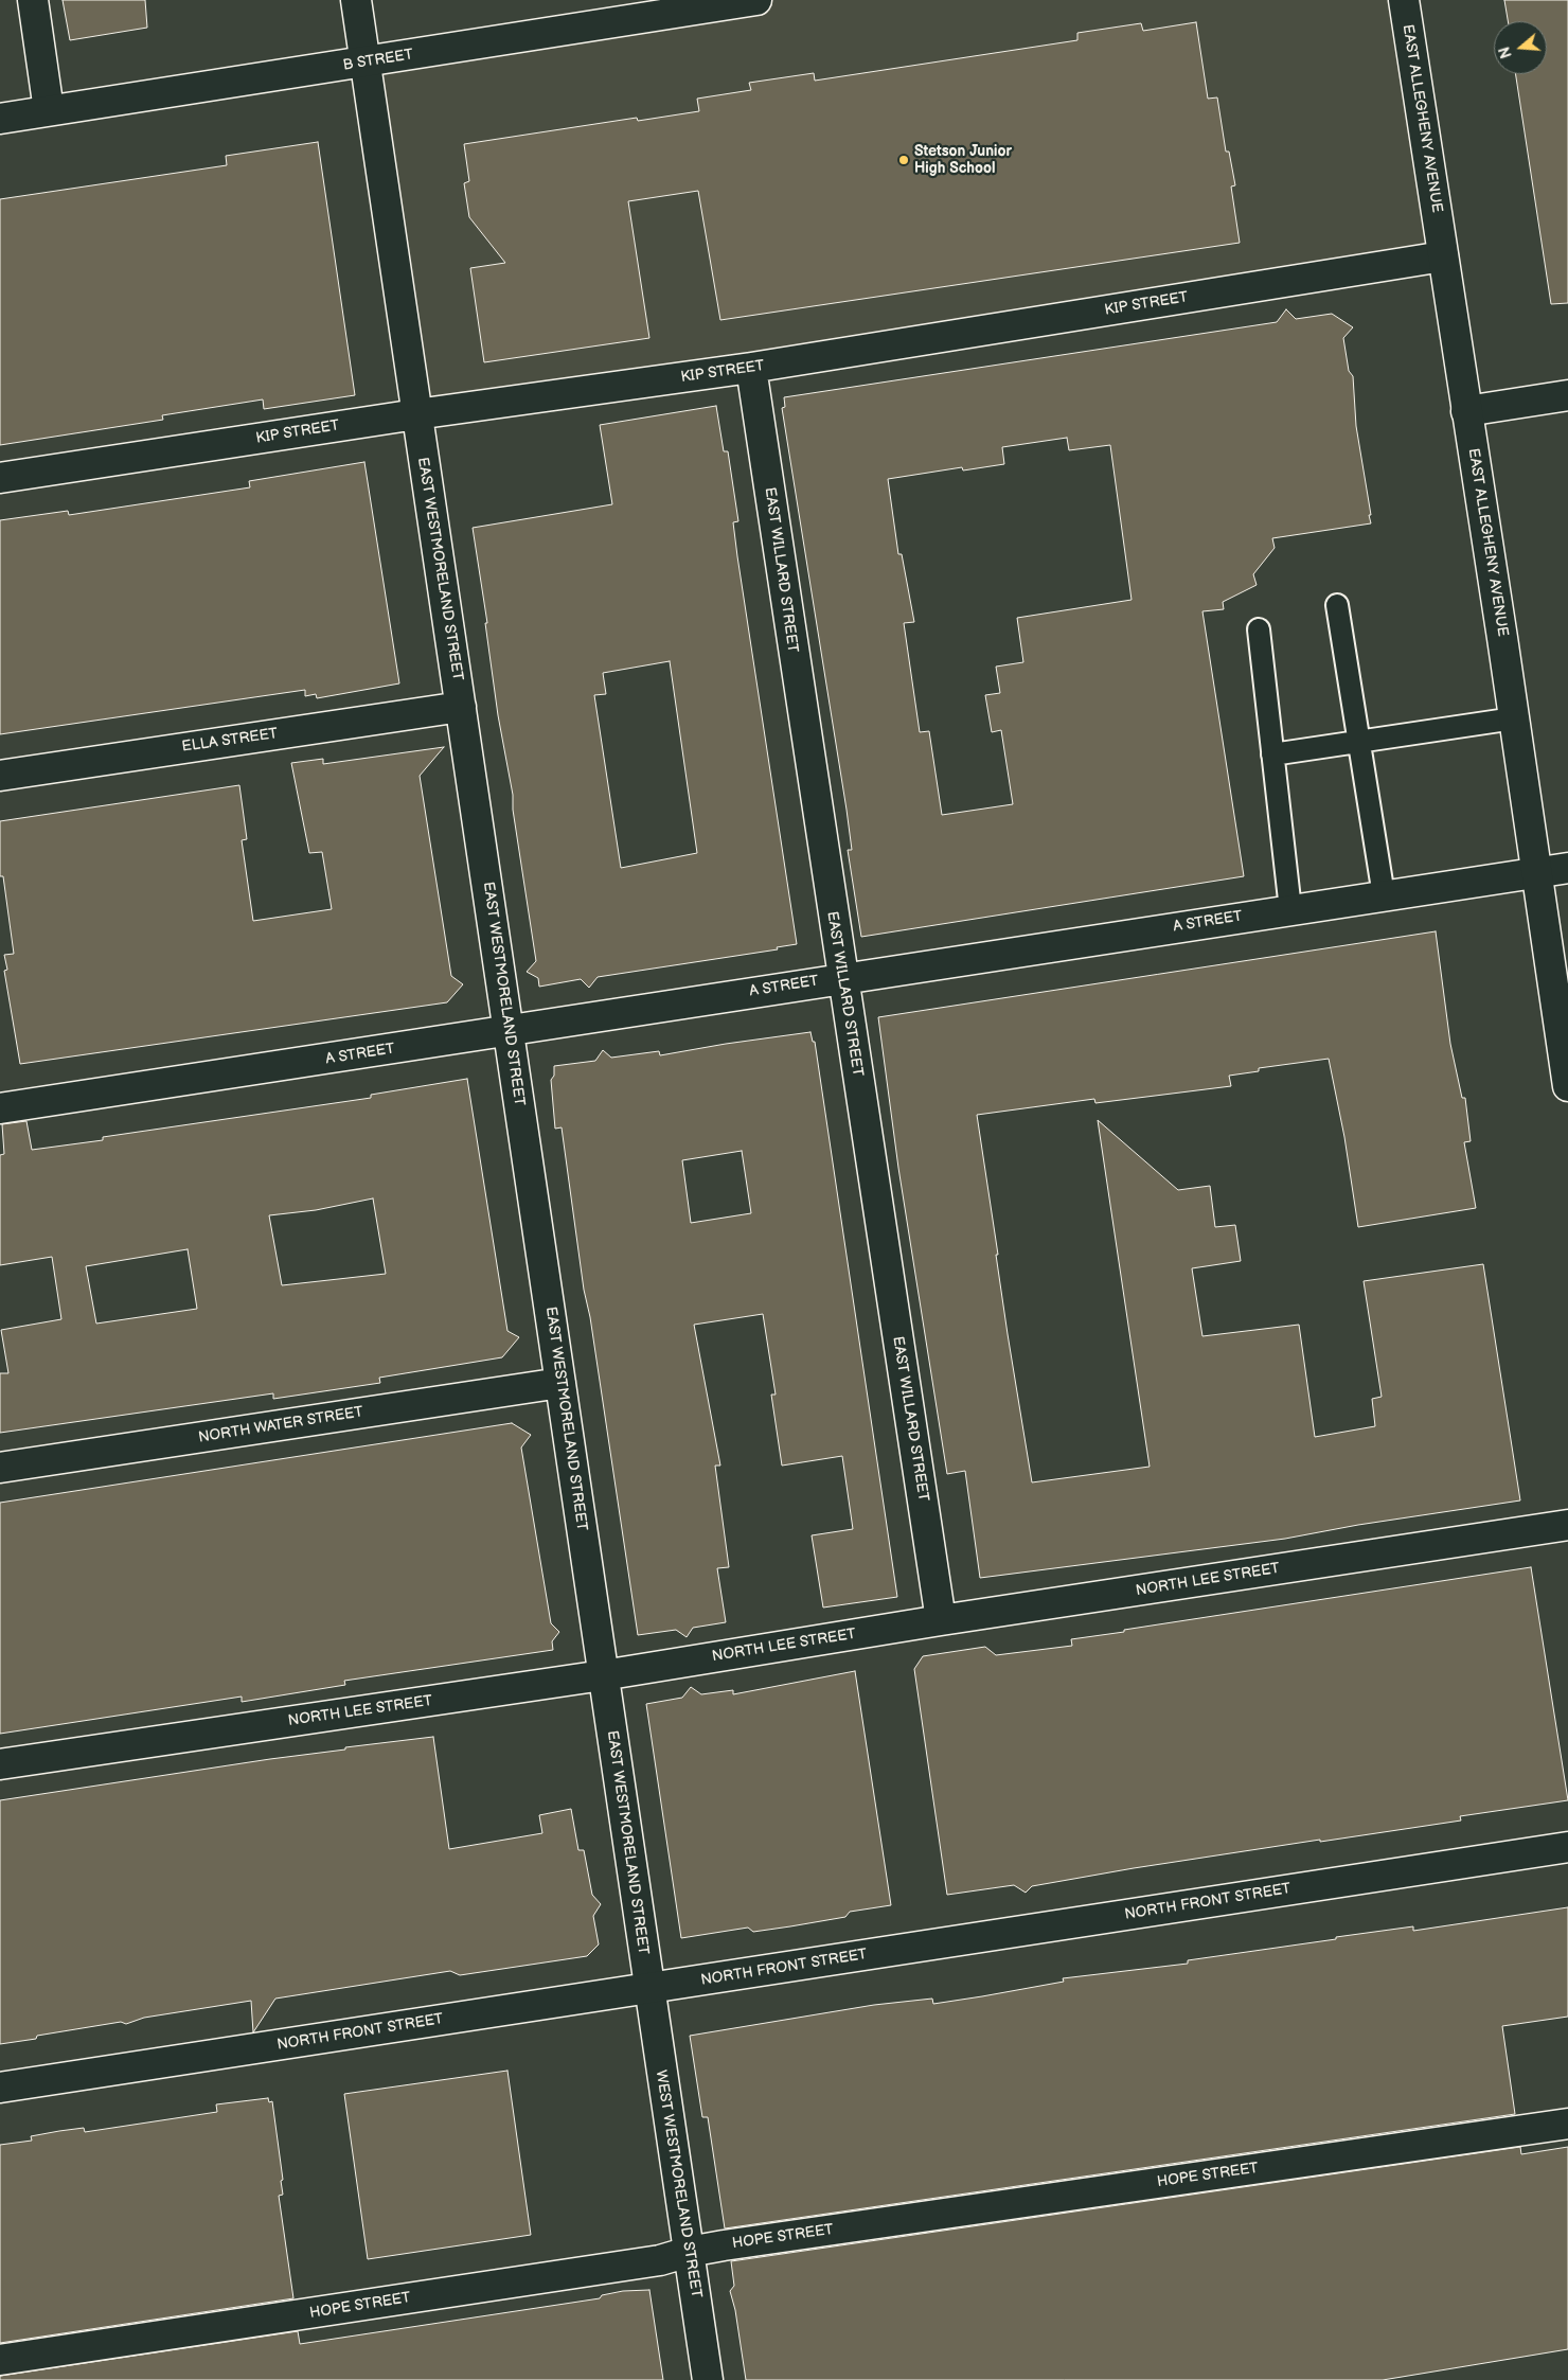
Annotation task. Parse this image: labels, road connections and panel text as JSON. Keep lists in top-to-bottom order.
{
  "streets": {
    "street": [
      "B STREET",
      "EAST ALLEGHENY AVENUE",
      "KIP STREET",
      "EAST WESTMORELAND STREET",
      "EAST WILLARD STREET",
      "ELLA STREET",
      "A STREET",
      "NORTH WATER STREET",
      "NORTH LEE STREET",
      "NORTH FRONT STREET",
      "HOPE STREET",
      "WEST WESTMORELAND STREET"
    ]
  },
  "crossings": [
    ["B STREET", "EAST WESTMORELAND STREET"],
    ["EAST ALLEGHENY AVENUE", "KIP STREET"],
    ["EAST ALLEGHENY AVENUE", "A STREET"],
    ["KIP STREET", "EAST WESTMORELAND STREET"],
    ["KIP STREET", "EAST WILLARD STREET"],
    ["EAST WESTMORELAND STREET", "ELLA STREET"],
    ["EAST WESTMORELAND STREET", "A STREET"],
    ["EAST WESTMORELAND STREET", "NORTH WATER STREET"],
    ["EAST WESTMORELAND STREET", "NORTH LEE STREET"],
    ["EAST WESTMORELAND STREET", "NORTH FRONT STREET"],
    ["EAST WESTMORELAND STREET", "WEST WESTMORELAND STREET"],
    ["EAST WILLARD STREET", "A STREET"],
    ["EAST WILLARD STREET", "NORTH LEE STREET"],
    ["NORTH FRONT STREET", "WEST WESTMORELAND STREET"],
    ["HOPE STREET", "WEST WESTMORELAND STREET"]
  ],
  "places": ["Stetson Junior High School"],
  "north": "left"
}
